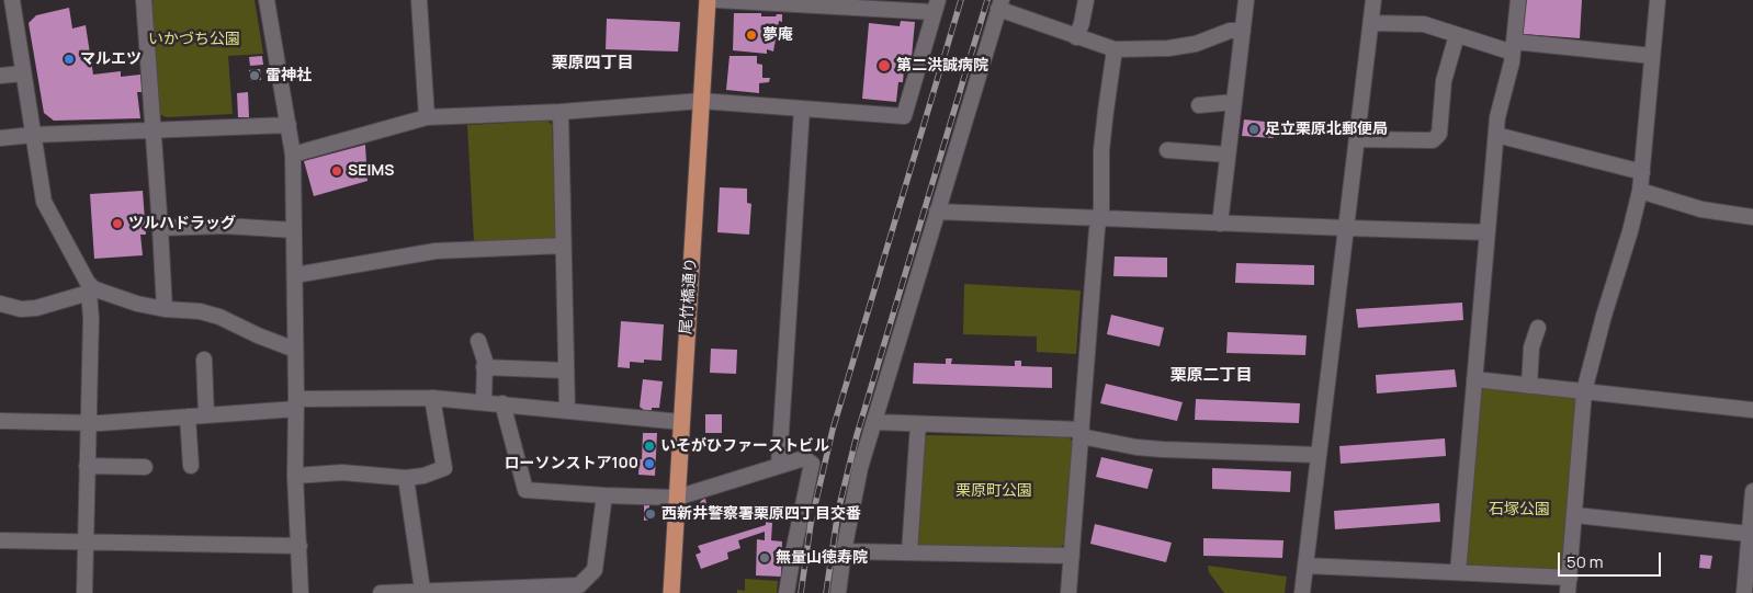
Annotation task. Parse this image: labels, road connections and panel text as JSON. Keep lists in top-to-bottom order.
{
  "streets": {
    "main road": ["尾竹橋通り"]
  },
  "districts": ["栗原四丁目", "栗原二丁目"],
  "parks": ["いかづち公園", "栗原町公園", "石塚公園"],
  "places": [
    "夢庵",
    "マルエツ",
    "第二洪誠病院",
    "雷神社",
    "足立栗原北郵便局",
    "SEIMS",
    "ツルハドラッグ",
    "いそがひファーストビル",
    "ローソンストア100",
    "西新井警察署栗原四丁目交番",
    "無量山徳寿院"
  ],
  "scale_bar": "50 m"
}
